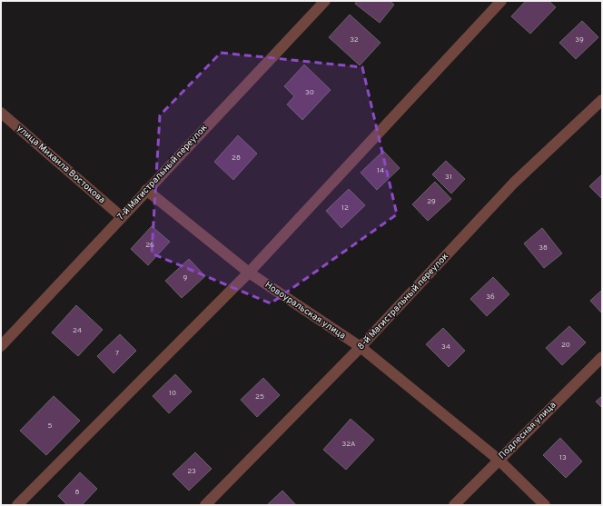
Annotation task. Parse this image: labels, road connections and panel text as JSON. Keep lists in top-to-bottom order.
{
  "streets": {
    "street": [
      "улица Михаила Востокова",
      "7-й Магистральный переулок",
      "8-й Магистральный переулок",
      "Новоуральская улица",
      "Подлесная улица"
    ]
  },
  "crossings": [
    ["улица Михаила Востокова", "7-й Магистральный переулок"],
    ["7-й Магистральный переулок", "Новоуральская улица"],
    ["8-й Магистральный переулок", "Новоуральская улица"],
    ["Новоуральская улица", "Подлесная улица"]
  ],
  "house_numbers": [
    "32",
    "39",
    "30",
    "28",
    "14",
    "31",
    "29",
    "12",
    "26",
    "38",
    "9",
    "36",
    "24",
    "20",
    "34",
    "7",
    "10",
    "25",
    "5",
    "32А",
    "13",
    "23",
    "8"
  ]
}
